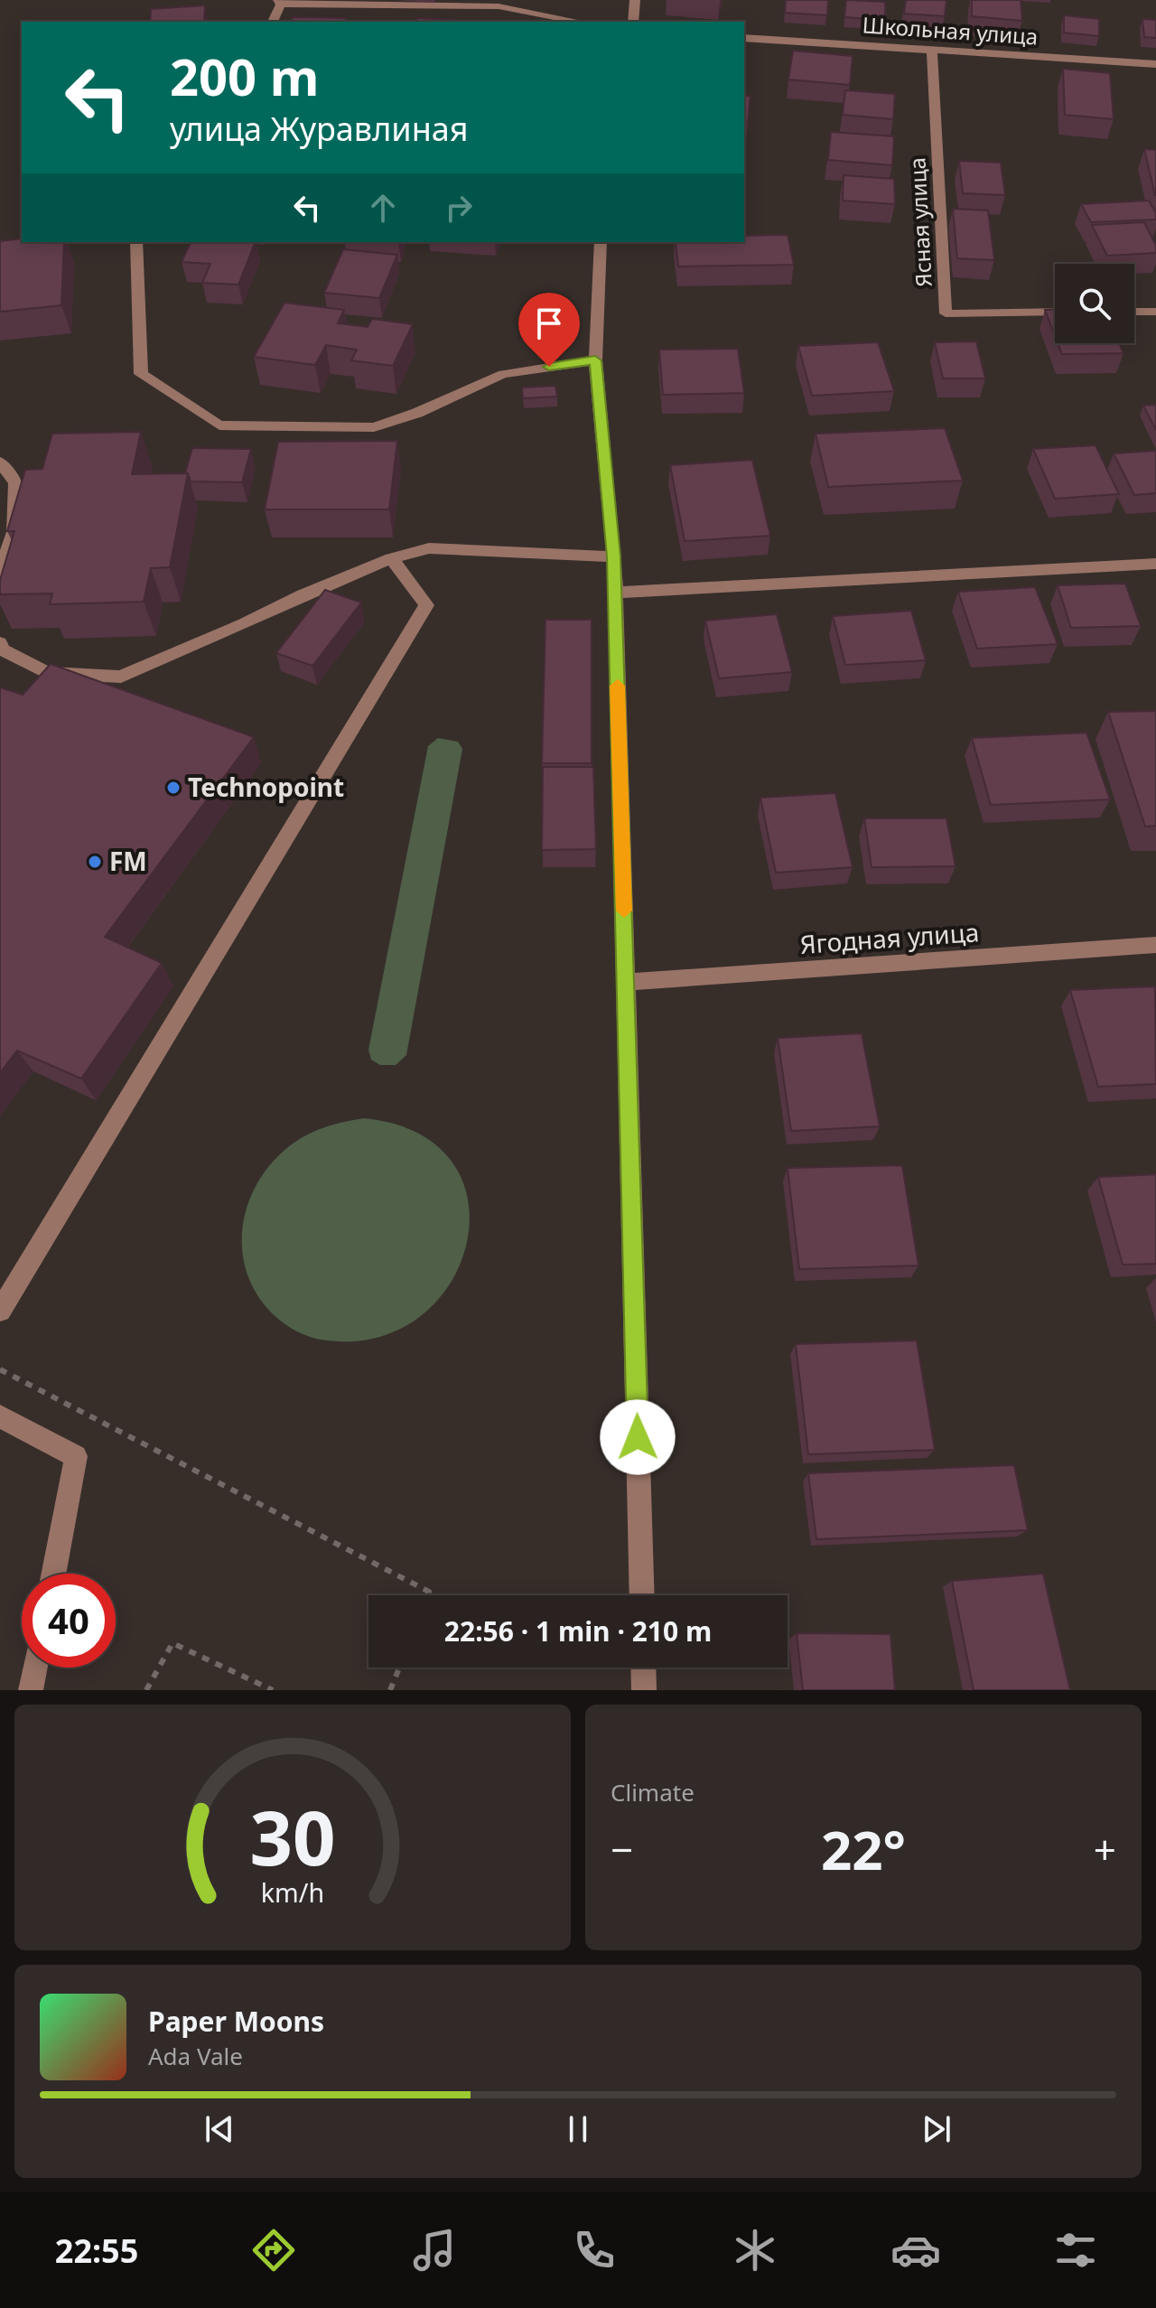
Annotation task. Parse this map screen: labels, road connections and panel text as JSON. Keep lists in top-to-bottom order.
{
  "streets": {
    "street": ["Школьная улица", "Ясная улица", "Ягодная улица"]
  },
  "crossings": [
    ["Школьная улица", "Ясная улица"]
  ],
  "places": ["Technopoint", "FM"],
  "page": {
    "turn": ["200 m", "улица Журавлиная"],
    "limit": "40",
    "trip": "22:56 · 1 min · 210 m",
    "tile": "Climate",
    "heat": ["−", "22°", "+"],
    "song": ["Paper Moons", "Ada Vale"],
    "tabs": "22:55",
    "gauge": ["30", "km/h"]
  }
}
